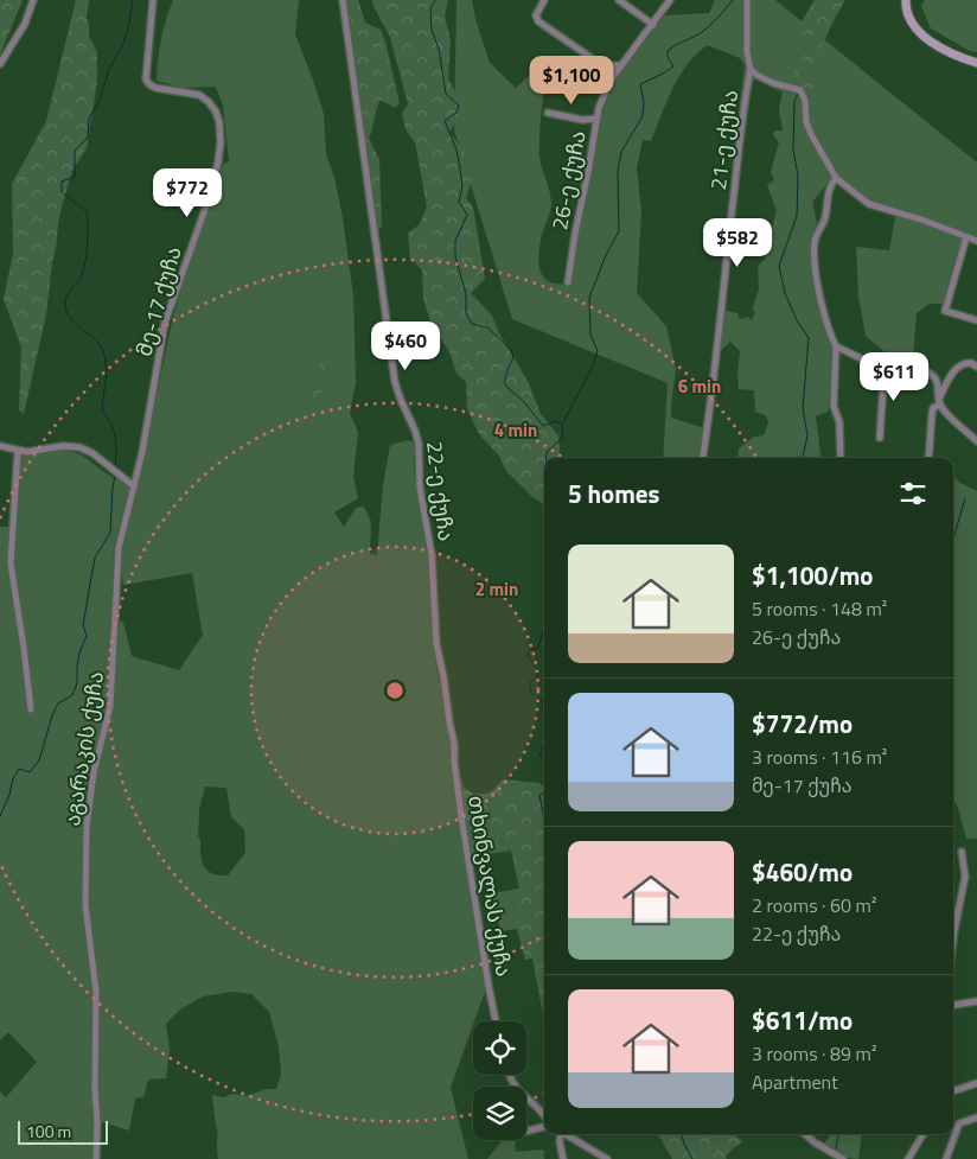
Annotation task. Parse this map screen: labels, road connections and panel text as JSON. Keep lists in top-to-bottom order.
{
  "streets": {
    "street": [
      "21-ე ქუჩა",
      "26-ე ქუჩა",
      "მე-17 ქუჩა",
      "22-ე ქუჩა",
      "აგარაკის ქუჩა",
      "თხინვალას ქუჩა"
    ]
  },
  "crossings": [
    ["მე-17 ქუჩა", "აგარაკის ქუჩა"],
    ["22-ე ქუჩა", "თხინვალას ქუჩა"]
  ],
  "scale_bar": "100 m",
  "page": {
    "price": [
      "$1,100",
      "$772",
      "$582",
      "$460",
      "$611"
    ],
    "heading": "5 homes",
    "list": [
      {
        "name": "$1,100/mo",
        "note": "5 rooms · 148 m² · 26-ე ქუჩა"
      },
      {
        "name": "$772/mo",
        "note": "3 rooms · 116 m² · მე-17 ქუჩა"
      },
      {
        "name": "$460/mo",
        "note": "2 rooms · 60 m² · 22-ე ქუჩა"
      },
      {
        "name": "$611/mo",
        "note": "3 rooms · 89 m² · Apartment"
      }
    ],
    "scale": "100 m"
  },
  "rings": ["6 min", "4 min", "2 min"]
}
